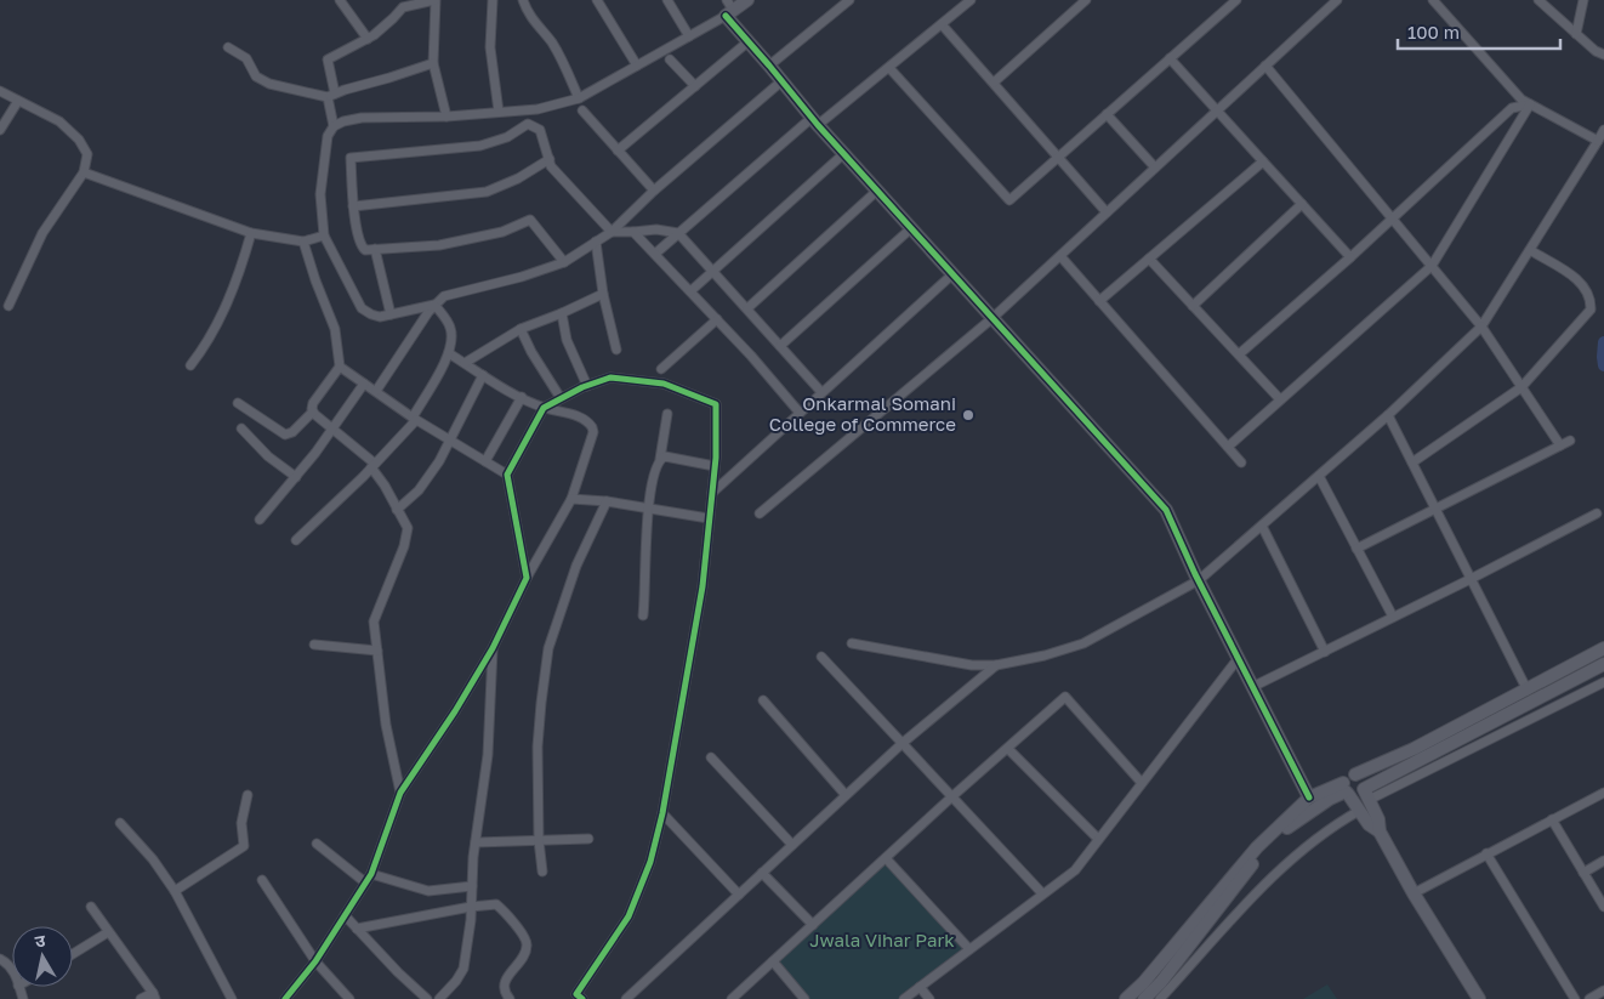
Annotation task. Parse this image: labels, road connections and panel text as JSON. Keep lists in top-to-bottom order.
{
  "parks": ["Jwala Vihar Park"],
  "places": ["Onkarmal Somani College of Commerce"],
  "scale_bar": "100 m",
  "north": "top"
}
